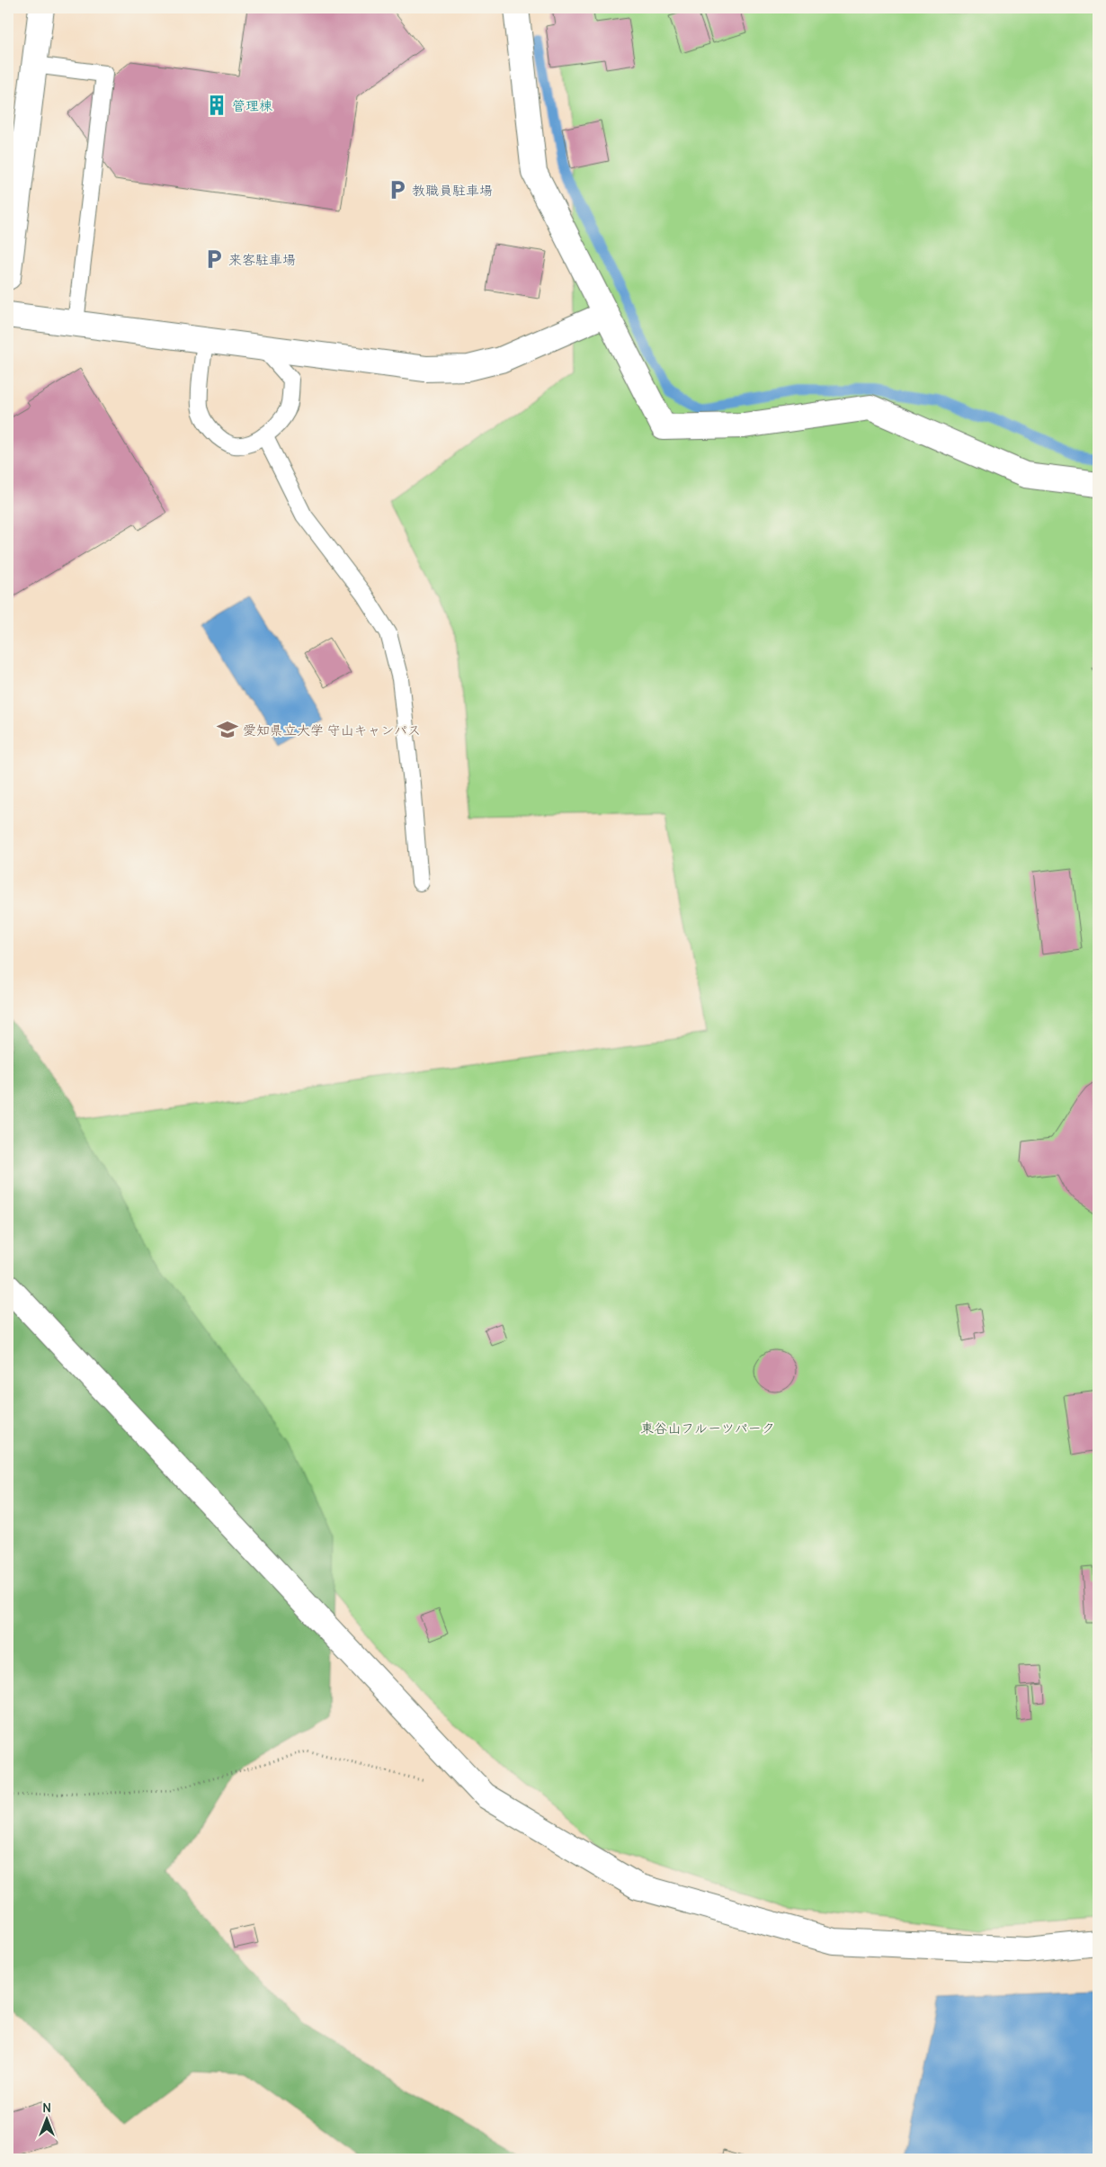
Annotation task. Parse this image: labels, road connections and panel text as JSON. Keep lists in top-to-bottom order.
{
  "parks": ["東谷山フルーツパーク"],
  "places": {
    "building": ["管理棟"],
    "parking": ["教職員駐車場", "来客駐車場"],
    "school or university": ["愛知県立大学 守山キャンパス"]
  },
  "north": "top"
}
